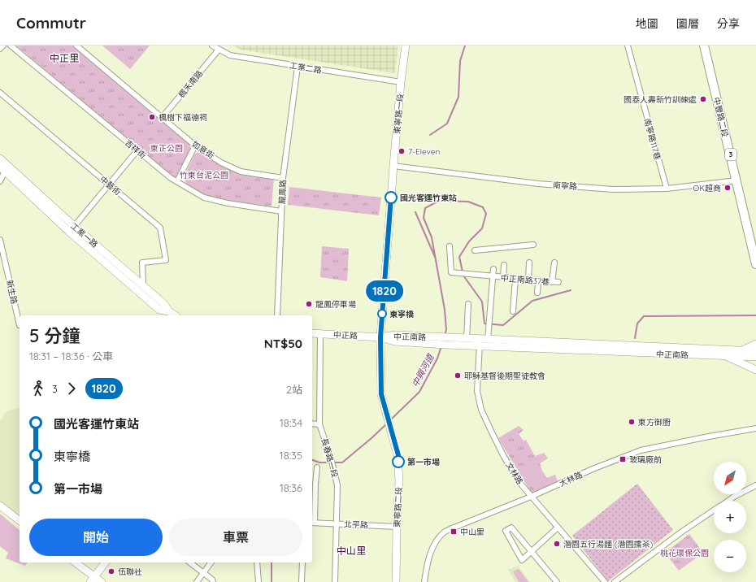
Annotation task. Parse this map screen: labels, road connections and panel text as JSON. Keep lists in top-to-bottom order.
{
  "streets": {
    "main road": ["中豐路二段", "3"],
    "street": [
      "工業二路",
      "楓禾南路",
      "東寧路一段",
      "南寧路117巷",
      "吉祥街",
      "如意街",
      "中藝街",
      "南寧路",
      "龍鳳路",
      "工業一路",
      "中正南路37巷",
      "新生路",
      "中正路",
      "中正南路",
      "長春路一段",
      "文林路",
      "大林路",
      "東寧路二段",
      "北平路"
    ]
  },
  "crossings": [
    ["工業二路", "楓禾南路"],
    ["工業二路", "東寧路一段"],
    ["工業二路", "龍鳳路"],
    ["楓禾南路", "如意街"],
    ["東寧路一段", "南寧路"],
    ["東寧路一段", "中正路"],
    ["東寧路一段", "中正南路"],
    ["東寧路一段", "東寧路二段"],
    ["中豐路二段", "南寧路"],
    ["南寧路117巷", "南寧路"],
    ["吉祥街", "龍鳳路"],
    ["如意街", "龍鳳路"],
    ["中藝街", "工業一路"],
    ["中正南路37巷", "中正南路"],
    ["中正路", "中正南路"],
    ["中正路", "長春路一段"],
    ["中正路", "東寧路二段"],
    ["中正南路", "文林路"],
    ["中正南路", "東寧路二段"],
    ["長春路一段", "北平路"],
    ["文林路", "大林路"],
    ["東寧路二段", "北平路"]
  ],
  "districts": ["中正里", "中山里"],
  "water": ["中興河道"],
  "parks": ["東正公園", "竹東台泥公園", "桃花環保公園"],
  "places": {
    "other": [
      "國泰人壽新竹訓練處",
      "楓樹下福德祠",
      "7-Eleven",
      "OK超商",
      "國光客運竹東站",
      "龍鳳停車場",
      "東寧橋",
      "耶穌基督後期聖徒教會",
      "東方御廚",
      "第一市場",
      "潛園五行湯麵 (潛園擂茶)",
      "伍聯社"
    ],
    "transit": ["玻璃廠前", "中山里"]
  },
  "lines": ["bus line 1820"],
  "north": "bottom left",
  "page": {
    "header": "Commutr",
    "nav": ["地圖", "圖層", "分享"],
    "on_map": "1820",
    "heading": ["5 分鐘", "18:31 – 18:36 · 公車", "NT$50"],
    "legs": ["3", "1820", "2站"],
    "list": [
      {
        "name": "國光客運竹東站",
        "value": "18:34"
      },
      {
        "name": "東寧橋",
        "value": "18:35"
      },
      {
        "name": "第一市場",
        "value": "18:36"
      }
    ],
    "map_buttons": ["+", "−"],
    "buttons": ["開始", "車票"]
  }
}
